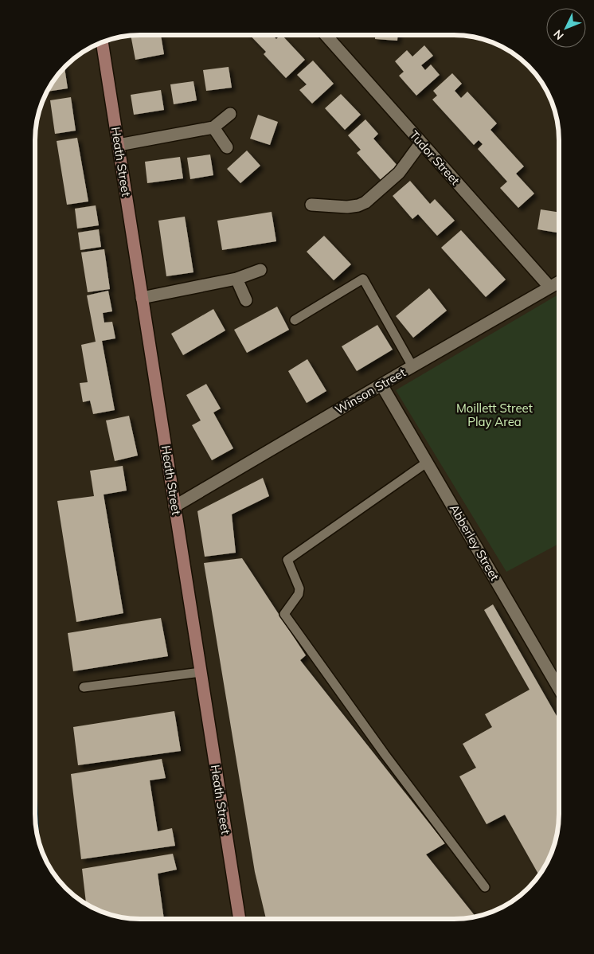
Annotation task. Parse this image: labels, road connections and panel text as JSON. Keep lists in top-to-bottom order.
{
  "streets": {
    "main road": ["Heath Street"],
    "street": ["Tudor Street", "Winson Street", "Abberley Street"]
  },
  "crossings": [
    ["Tudor Street", "Winson Street"],
    ["Heath Street", "Winson Street"],
    ["Winson Street", "Abberley Street"]
  ],
  "parks": ["Moillett Street Play Area"],
  "north": "bottom left"
}
